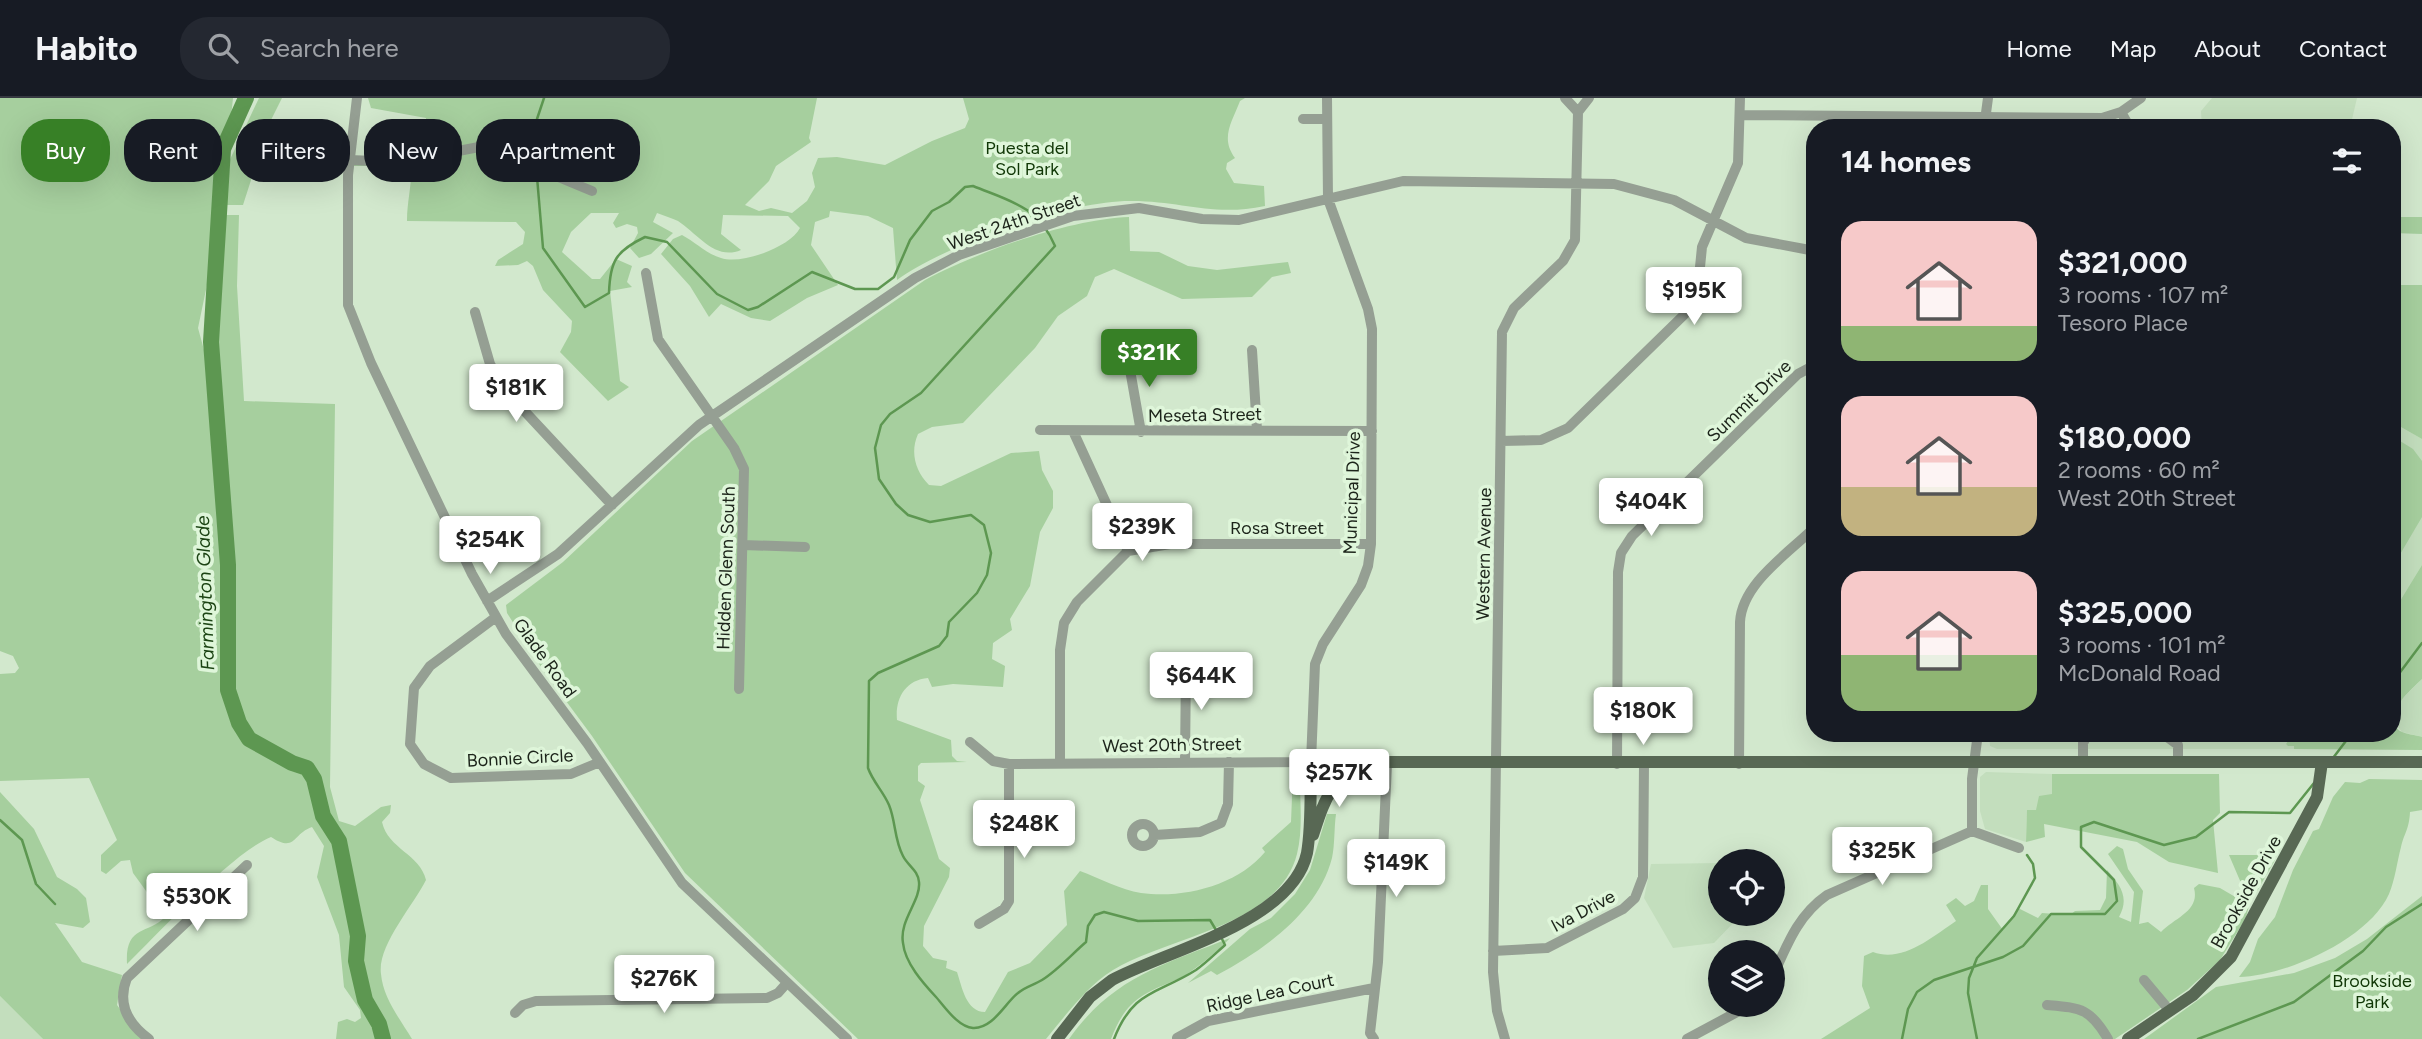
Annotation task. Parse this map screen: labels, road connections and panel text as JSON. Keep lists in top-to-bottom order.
{
  "streets": {
    "main road": ["Municipal Drive", "West 20th Street", "Brookside Drive"],
    "street": [
      "West 24th Street",
      "Summit Drive",
      "Meseta Street",
      "Rosa Street",
      "Western Avenue",
      "Hidden Glenn South",
      "Glade Road",
      "Bonnie Circle",
      "Iva Drive",
      "Ridge Lea Court"
    ]
  },
  "crossings": [
    ["West 24th Street", "Municipal Drive"],
    ["West 24th Street", "Western Avenue"],
    ["West 24th Street", "Hidden Glenn South"],
    ["West 24th Street", "Glade Road"],
    ["Summit Drive", "West 20th Street"],
    ["Meseta Street", "Municipal Drive"],
    ["Municipal Drive", "Rosa Street"],
    ["Municipal Drive", "West 20th Street"],
    ["Western Avenue", "West 20th Street"],
    ["Western Avenue", "Iva Drive"],
    ["Glade Road", "Bonnie Circle"],
    ["West 20th Street", "Brookside Drive"],
    ["West 20th Street", "Iva Drive"]
  ],
  "water": ["Farmington Glade"],
  "parks": ["Puesta del Sol Park", "Brookside Park"],
  "page": {
    "header": "Habito",
    "search": "Search here",
    "nav": [
      "Home",
      "Map",
      "About",
      "Contact"
    ],
    "chip": [
      "Buy",
      "Rent",
      "Filters",
      "New",
      "Apartment"
    ],
    "heading": "14 homes",
    "list": [
      {
        "name": "$321,000",
        "note": "3 rooms · 107 m² · Tesoro Place"
      },
      {
        "name": "$180,000",
        "note": "2 rooms · 60 m² · West 20th Street"
      },
      {
        "name": "$325,000",
        "note": "3 rooms · 101 m² · McDonald Road"
      }
    ],
    "price": [
      "$195K",
      "$321K",
      "$181K",
      "$404K",
      "$239K",
      "$254K",
      "$644K",
      "$180K",
      "$257K",
      "$248K",
      "$325K",
      "$149K",
      "$530K",
      "$276K"
    ]
  }
}
